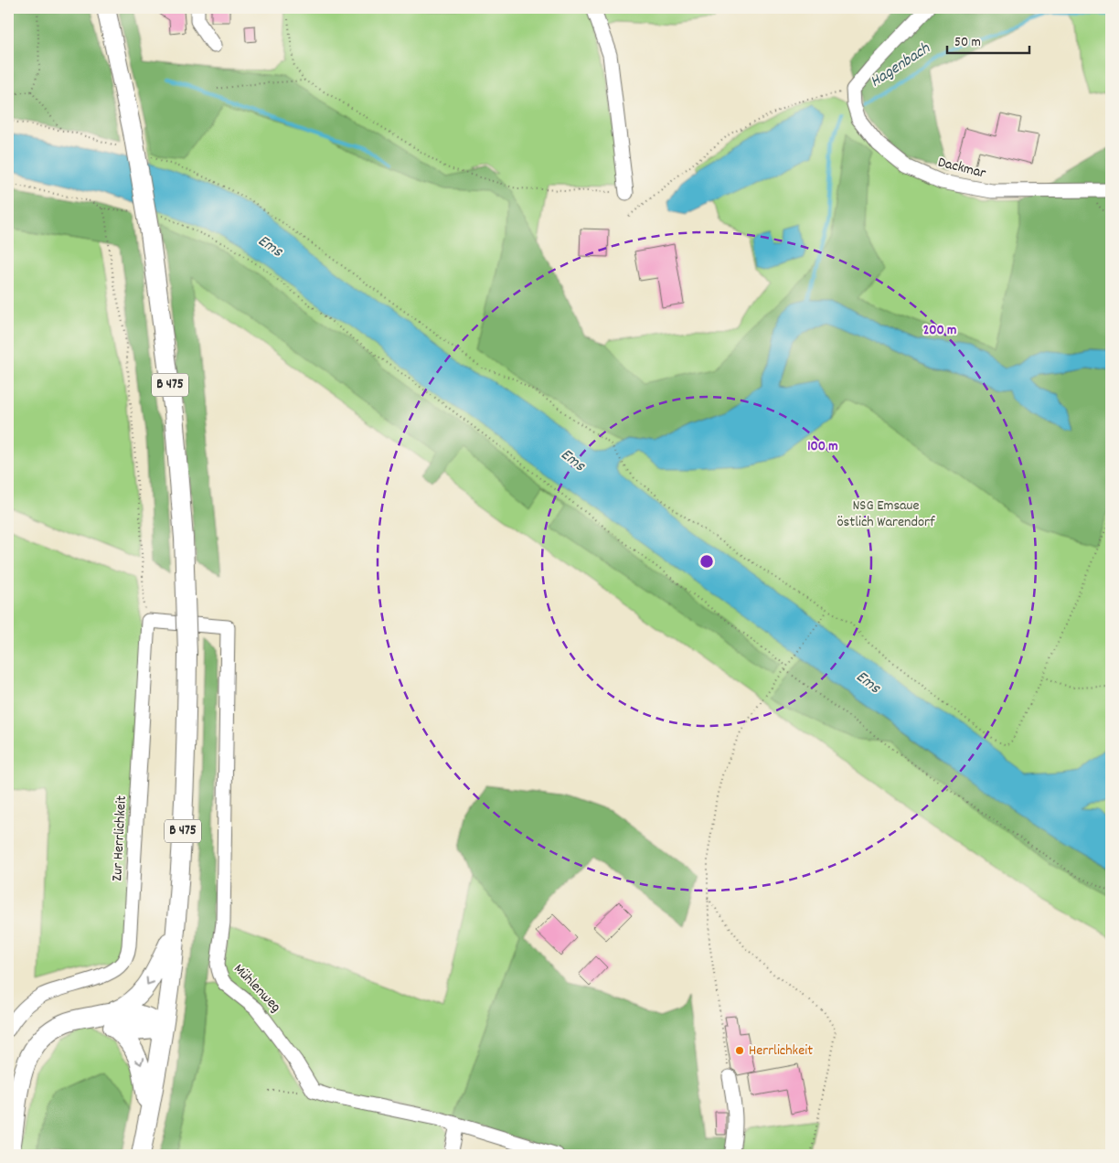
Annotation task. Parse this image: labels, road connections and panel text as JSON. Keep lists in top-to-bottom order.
{
  "streets": {
    "main road": ["B 475"],
    "street": ["Dackmar", "Zur Herrlichkeit", "Mühlenweg"]
  },
  "crossings": [
    ["Zur Herrlichkeit", "Mühlenweg"]
  ],
  "water": ["Hagenbach", "Ems"],
  "parks": ["NSG Emsaue östlich Warendorf"],
  "places": ["Herrlichkeit"],
  "scale_bar": "50 m",
  "rings": ["200 m", "100 m"]
}
